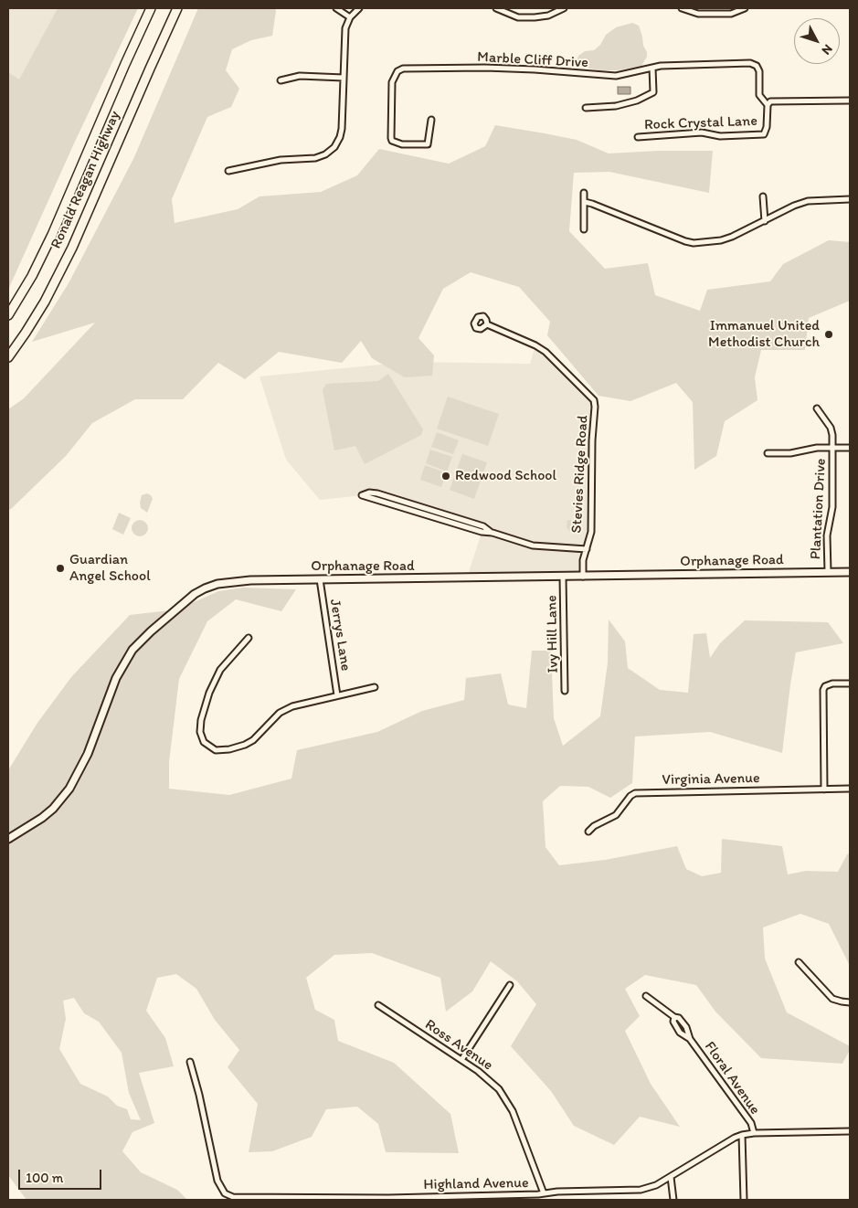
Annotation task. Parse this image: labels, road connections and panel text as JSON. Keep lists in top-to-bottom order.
{
  "streets": {
    "highway": ["Ronald Reagan Highway"],
    "main road": ["Orphanage Road"],
    "street": [
      "Marble Cliff Drive",
      "Rock Crystal Lane",
      "Stevies Ridge Road",
      "Plantation Drive",
      "Ivy Hill Lane",
      "Jerrys Lane",
      "Virginia Avenue",
      "Ross Avenue",
      "Floral Avenue",
      "Highland Avenue"
    ]
  },
  "crossings": [
    ["Marble Cliff Drive", "Rock Crystal Lane"],
    ["Stevies Ridge Road", "Orphanage Road"],
    ["Plantation Drive", "Orphanage Road"],
    ["Orphanage Road", "Ivy Hill Lane"],
    ["Orphanage Road", "Jerrys Lane"],
    ["Ross Avenue", "Highland Avenue"],
    ["Floral Avenue", "Highland Avenue"]
  ],
  "places": ["Immanuel United Methodist Church", "Redwood School", "Guardian Angel School"],
  "scale_bar": "100 m",
  "north": "bottom right"
}
